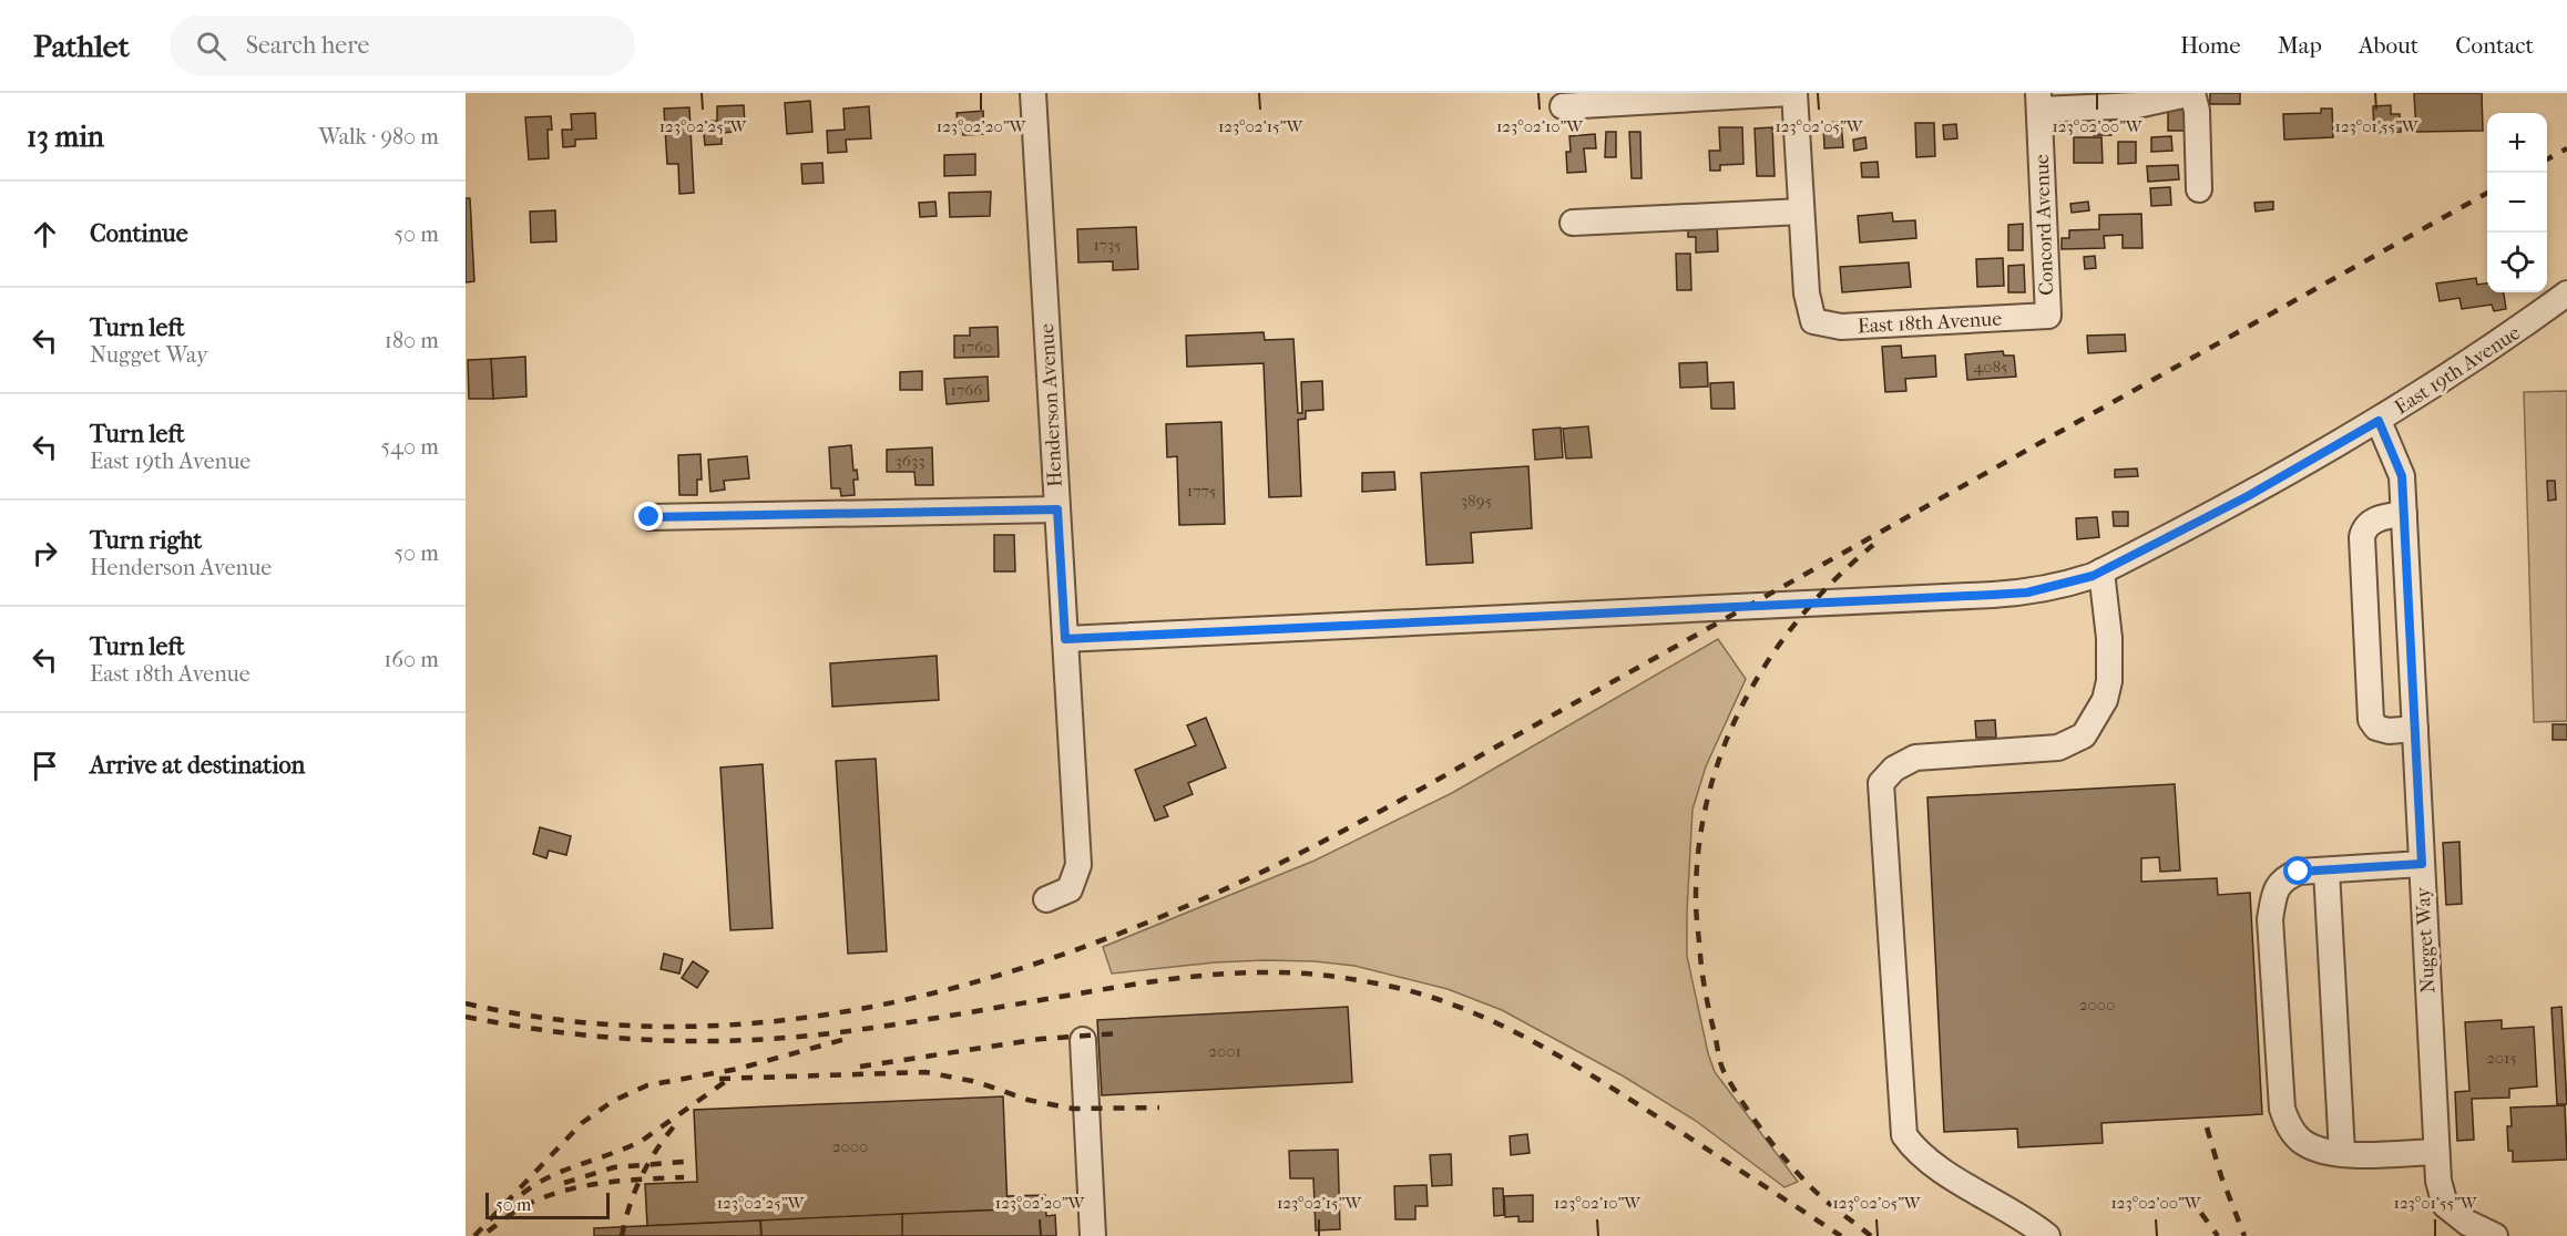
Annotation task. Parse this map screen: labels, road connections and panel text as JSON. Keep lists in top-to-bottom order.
{
  "streets": {
    "street": [
      "Concord Avenue",
      "East 18th Avenue",
      "East 19th Avenue",
      "Henderson Avenue",
      "Nugget Way"
    ]
  },
  "crossings": [
    ["Concord Avenue", "East 18th Avenue"],
    ["East 19th Avenue", "Henderson Avenue"],
    ["East 19th Avenue", "Nugget Way"]
  ],
  "house_numbers": [
    "1735",
    "1760",
    "4085",
    "1766",
    "3633",
    "1775",
    "3895",
    "2000",
    "2001",
    "2015",
    "2000"
  ],
  "scale_bar": "50 m",
  "page": {
    "header": "Pathlet",
    "search": "Search here",
    "nav": [
      "Home",
      "Map",
      "About",
      "Contact"
    ],
    "heading": ["13 min", "Walk · 980 m"],
    "map_buttons": ["+", "−"],
    "list": [
      ["Continue", "50 m"],
      ["Turn left", "Nugget Way", "180 m"],
      ["Turn left", "East 19th Avenue", "540 m"],
      ["Turn right", "Henderson Avenue", "50 m"],
      ["Turn left", "East 18th Avenue", "160 m"],
      "Arrive at destination"
    ],
    "scale": "50 m"
  },
  "coordinates": [
    "123°02'25\"W",
    "123°02'20\"W",
    "123°02'15\"W",
    "123°02'10\"W",
    "123°02'05\"W",
    "123°02'00\"W",
    "123°01'55\"W"
  ]
}
